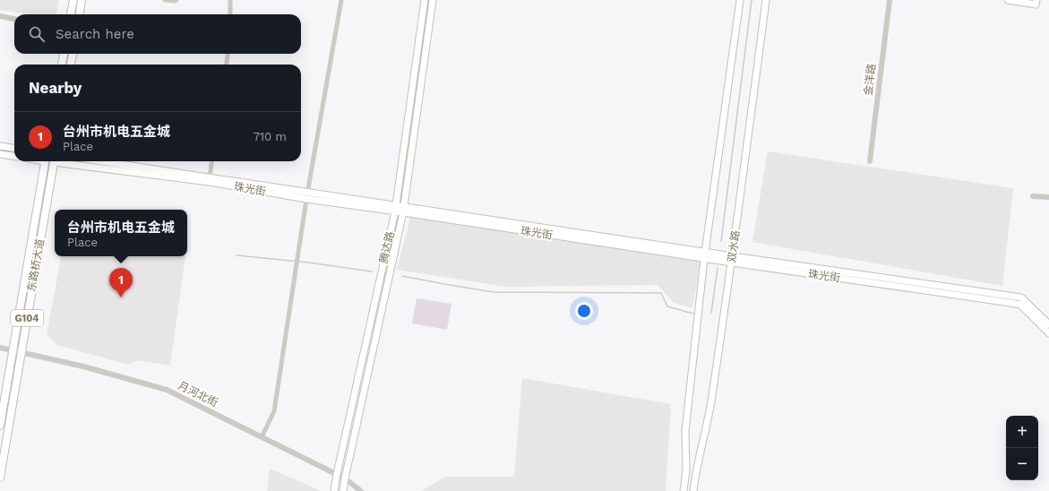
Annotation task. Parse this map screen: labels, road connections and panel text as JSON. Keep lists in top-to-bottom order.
{
  "streets": {
    "main road": [
      "珠光街",
      "双水路",
      "腾达路",
      "东路桥大道",
      "G104"
    ],
    "street": ["金洋路", "月河北街"]
  },
  "crossings": [
    ["珠光街", "双水路"],
    ["珠光街", "腾达路"],
    ["腾达路", "月河北街"],
    ["东路桥大道", "月河北街"]
  ],
  "page": {
    "search": "Search here",
    "heading": "Nearby",
    "list": [
      {
        "mark": "1",
        "name": "台州市机电五金城",
        "note": "Place",
        "value": "710 m"
      }
    ],
    "popup": ["台州市机电五金城", "Place"],
    "pins": "1",
    "map_buttons": ["+", "−"]
  }
}
